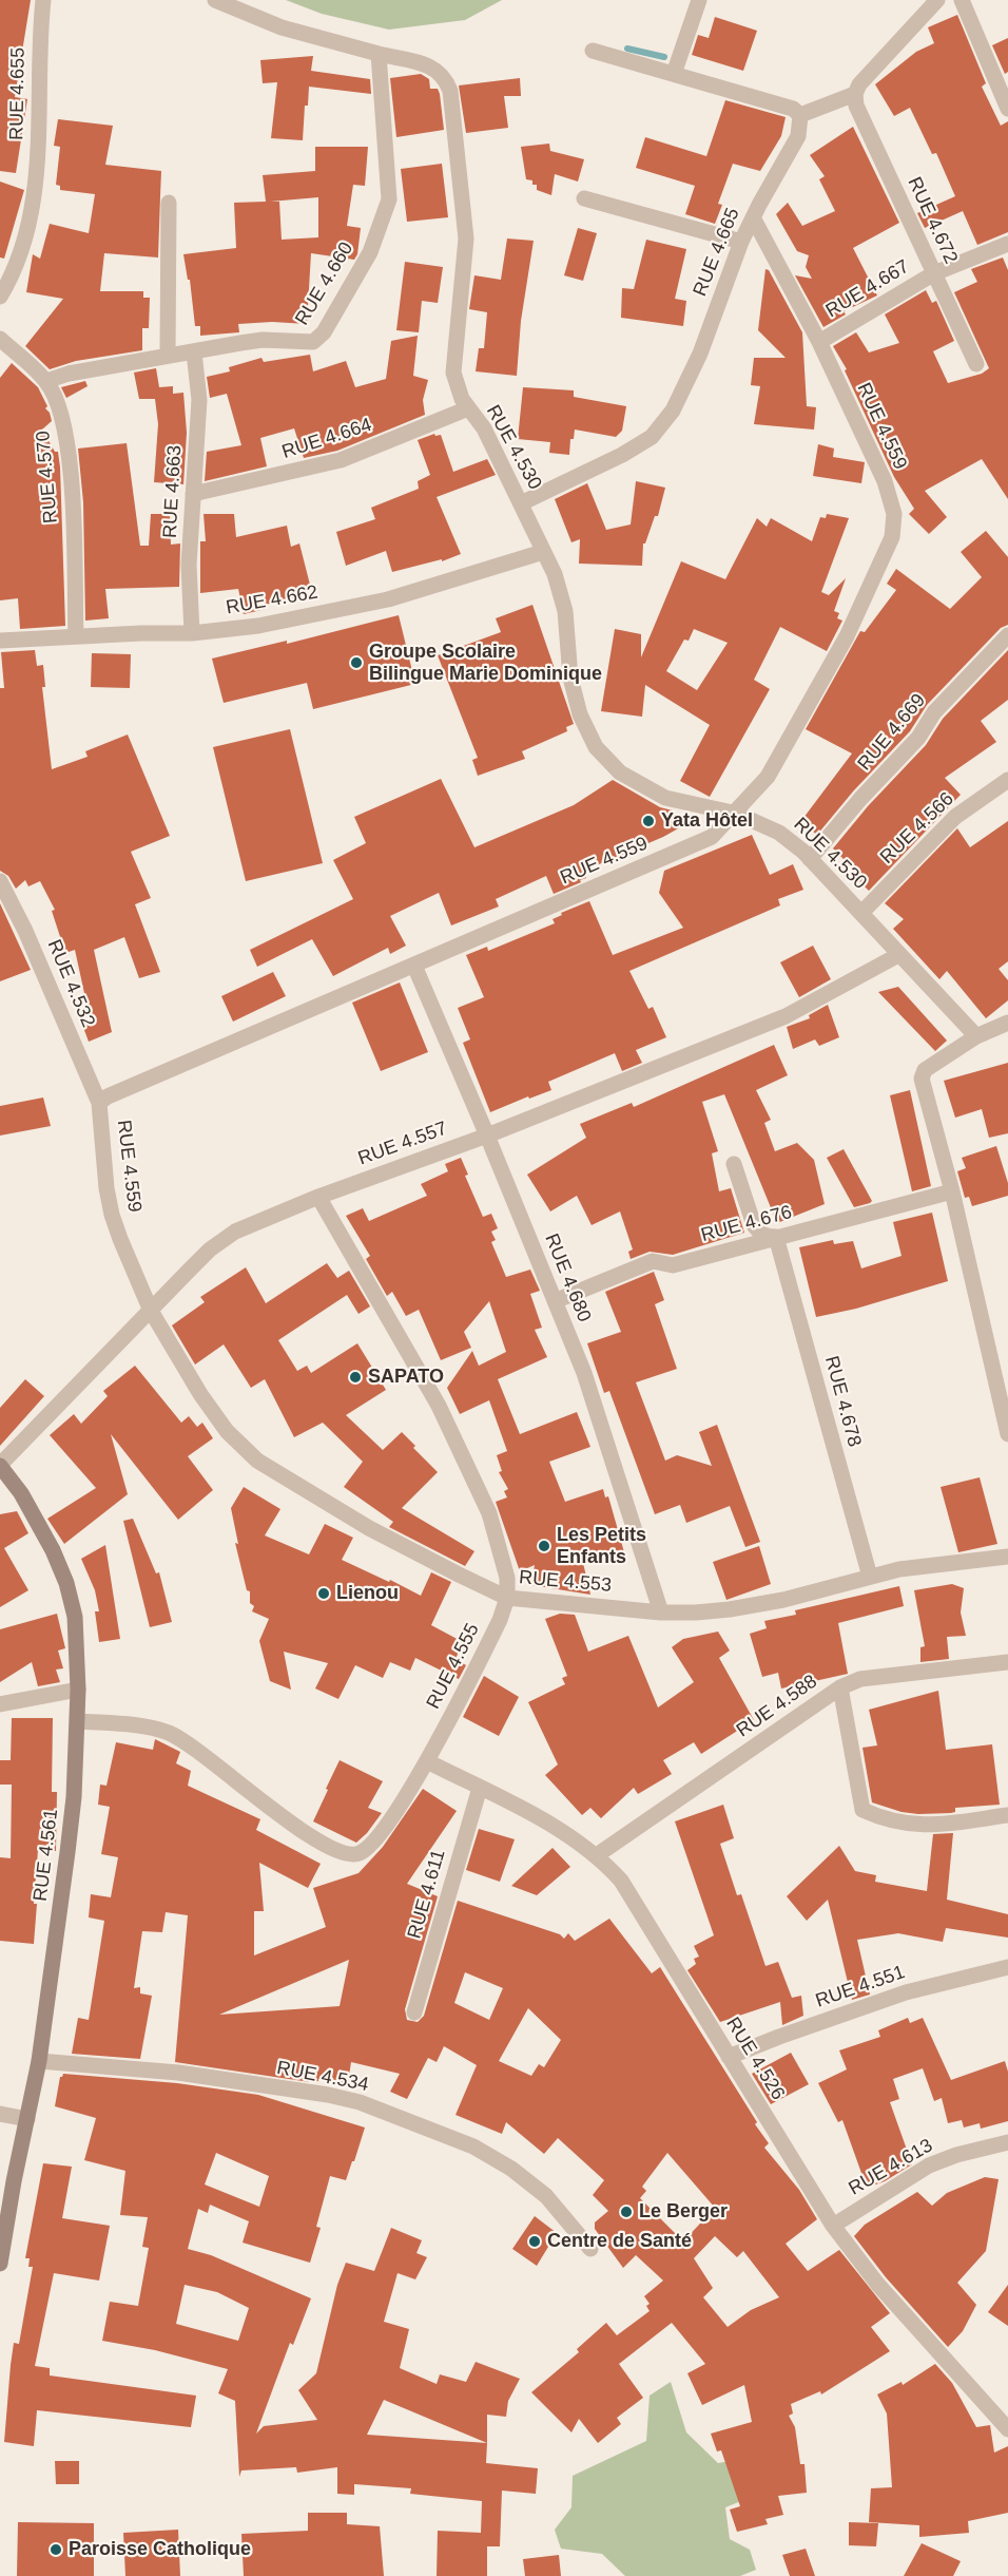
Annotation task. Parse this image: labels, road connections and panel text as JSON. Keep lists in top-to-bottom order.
{
  "streets": {
    "main road": ["RUE 4.561"],
    "street": [
      "RUE 4.655",
      "RUE 4.672",
      "RUE 4.665",
      "RUE 4.660",
      "RUE 4.667",
      "RUE 4.559",
      "RUE 4.664",
      "RUE 4.530",
      "RUE 4.570",
      "RUE 4.663",
      "RUE 4.662",
      "RUE 4.669",
      "RUE 4.566",
      "RUE 4.532",
      "RUE 4.557",
      "RUE 4.676",
      "RUE 4.680",
      "RUE 4.678",
      "RUE 4.553",
      "RUE 4.555",
      "RUE 4.588",
      "RUE 4.611",
      "RUE 4.551",
      "RUE 4.526",
      "RUE 4.534",
      "RUE 4.613"
    ]
  },
  "crossings": [
    ["RUE 4.672", "RUE 4.667"],
    ["RUE 4.665", "RUE 4.559"],
    ["RUE 4.665", "RUE 4.530"],
    ["RUE 4.660", "RUE 4.530"],
    ["RUE 4.660", "RUE 4.570"],
    ["RUE 4.660", "RUE 4.663"],
    ["RUE 4.667", "RUE 4.559"],
    ["RUE 4.559", "RUE 4.530"],
    ["RUE 4.559", "RUE 4.532"],
    ["RUE 4.559", "RUE 4.557"],
    ["RUE 4.559", "RUE 4.680"],
    ["RUE 4.559", "RUE 4.553"],
    ["RUE 4.664", "RUE 4.530"],
    ["RUE 4.664", "RUE 4.663"],
    ["RUE 4.530", "RUE 4.662"],
    ["RUE 4.530", "RUE 4.669"],
    ["RUE 4.530", "RUE 4.566"],
    ["RUE 4.530", "RUE 4.557"],
    ["RUE 4.570", "RUE 4.662"],
    ["RUE 4.663", "RUE 4.662"],
    ["RUE 4.557", "RUE 4.680"],
    ["RUE 4.557", "RUE 4.553"],
    ["RUE 4.557", "RUE 4.561"],
    ["RUE 4.676", "RUE 4.680"],
    ["RUE 4.676", "RUE 4.678"],
    ["RUE 4.680", "RUE 4.553"],
    ["RUE 4.678", "RUE 4.553"],
    ["RUE 4.553", "RUE 4.555"],
    ["RUE 4.555", "RUE 4.561"],
    ["RUE 4.555", "RUE 4.526"],
    ["RUE 4.588", "RUE 4.526"],
    ["RUE 4.561", "RUE 4.534"],
    ["RUE 4.611", "RUE 4.526"],
    ["RUE 4.551", "RUE 4.526"],
    ["RUE 4.526", "RUE 4.613"]
  ],
  "places": [
    "Groupe Scolaire Bilingue Marie Dominique",
    "Yata Hôtel",
    "SAPATO",
    "Les Petits Enfants",
    "Lienou",
    "Le Berger",
    "Centre de Santé",
    "Paroisse Catholique"
  ]
}
